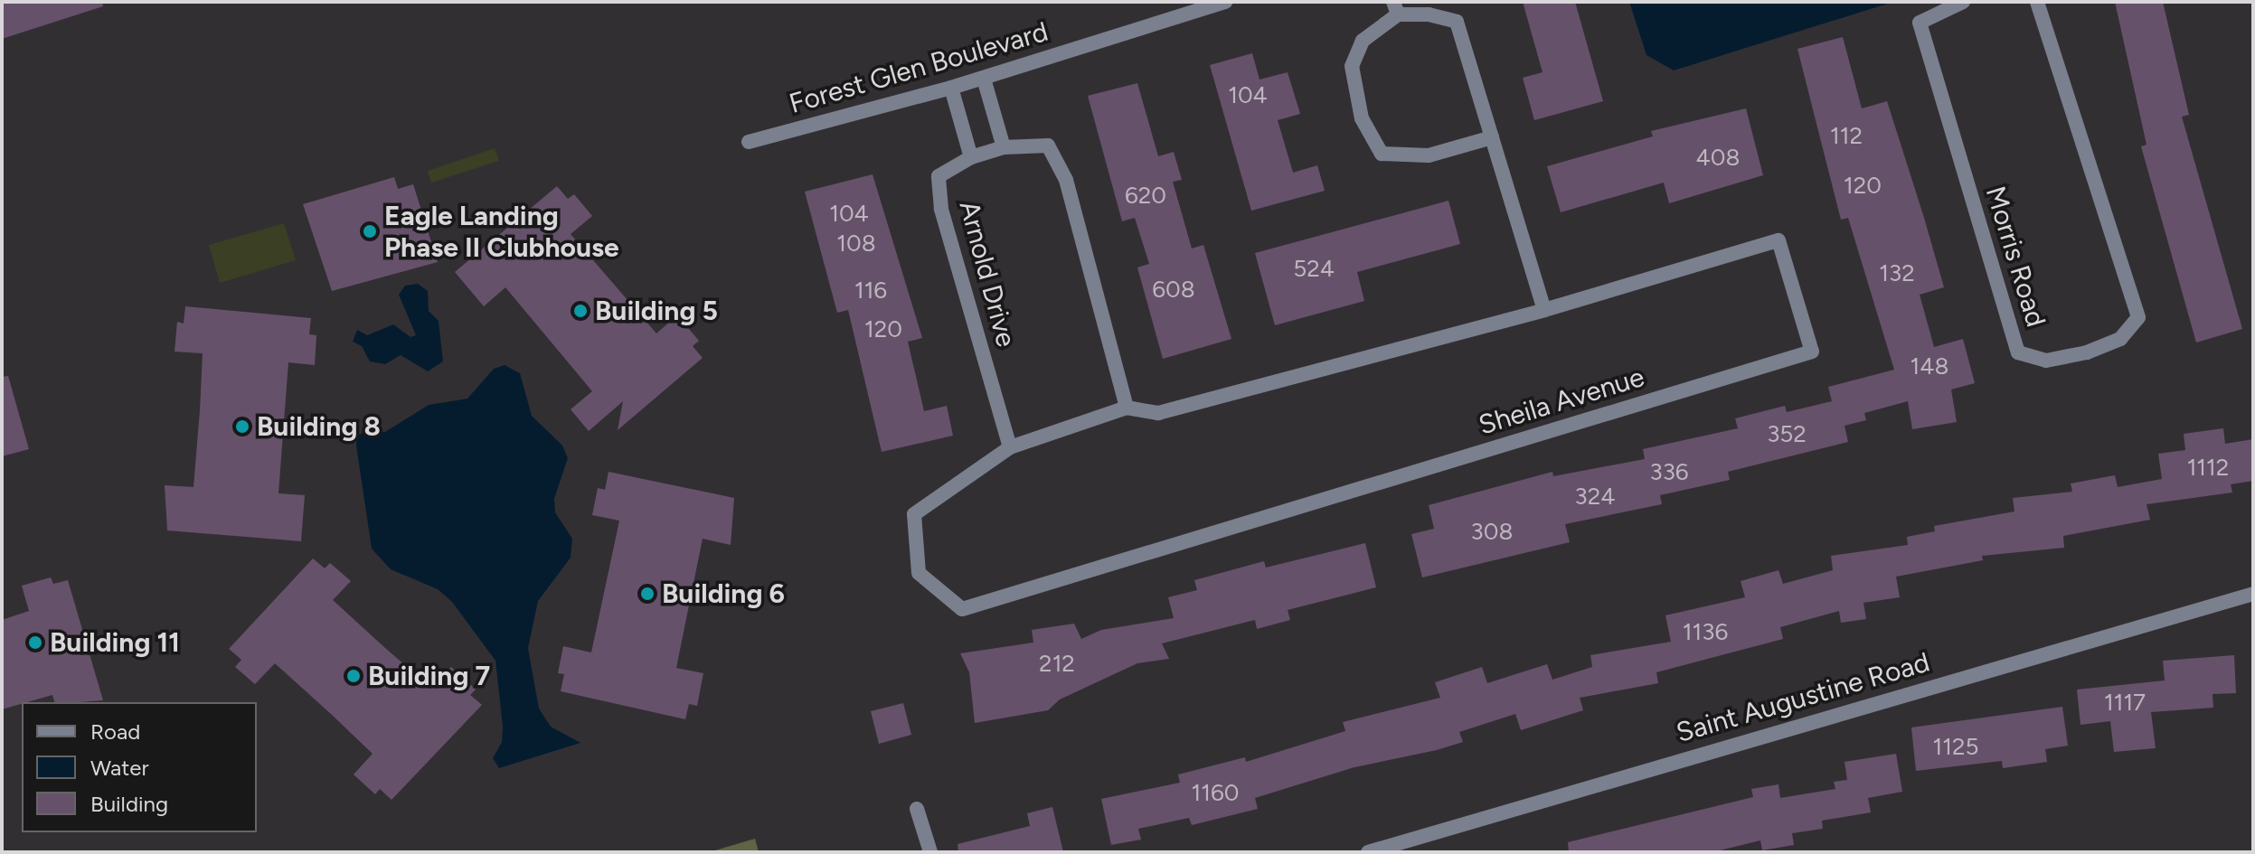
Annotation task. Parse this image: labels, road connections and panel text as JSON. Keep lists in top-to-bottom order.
{
  "streets": {
    "street": [
      "Forest Glen Boulevard",
      "Morris Road",
      "Arnold Drive",
      "Sheila Avenue",
      "Saint Augustine Road"
    ]
  },
  "crossings": [
    ["Arnold Drive", "Sheila Avenue"]
  ],
  "places": [
    "Eagle Landing Phase II Clubhouse",
    "Building 5",
    "Building 8",
    "Building 6",
    "Building 11",
    "Building 7"
  ],
  "house_numbers": [
    "104",
    "112",
    "408",
    "120",
    "620",
    "104",
    "108",
    "524",
    "132",
    "608",
    "116",
    "120",
    "148",
    "352",
    "1112",
    "336",
    "324",
    "308",
    "1136",
    "212",
    "1117",
    "1125",
    "1160"
  ],
  "legend": ["Road", "Water", "Building"]
}
